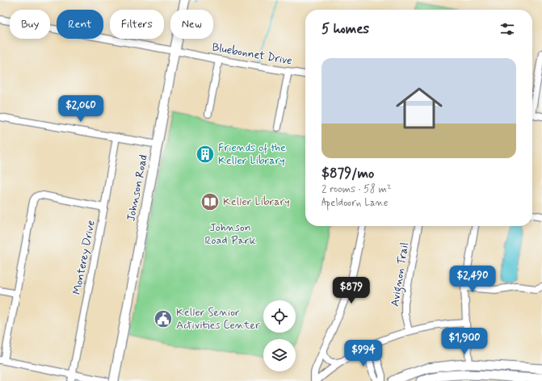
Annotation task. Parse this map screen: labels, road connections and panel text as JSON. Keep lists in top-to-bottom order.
{
  "streets": {
    "main road": ["Johnson Road"],
    "street": ["Bluebonnet Drive", "Monterey Drive", "Avignon Trail"]
  },
  "crossings": [
    ["Bluebonnet Drive", "Johnson Road"]
  ],
  "parks": ["Johnson Road Park"],
  "places": {
    "building": ["Friends of the Keller Library"],
    "library": ["Keller Library"],
    "public building": ["Keller Senior Activities Center"]
  },
  "page": {
    "chip": [
      "Buy",
      "Rent",
      "Filters",
      "New"
    ],
    "heading": "5 homes",
    "list": [
      {
        "name": "$879/mo",
        "note": "2 rooms · 58 m² · Apeldoorn Lane"
      }
    ],
    "price": [
      "$2,060",
      "$2,490",
      "$879",
      "$1,900",
      "$994"
    ]
  }
}
